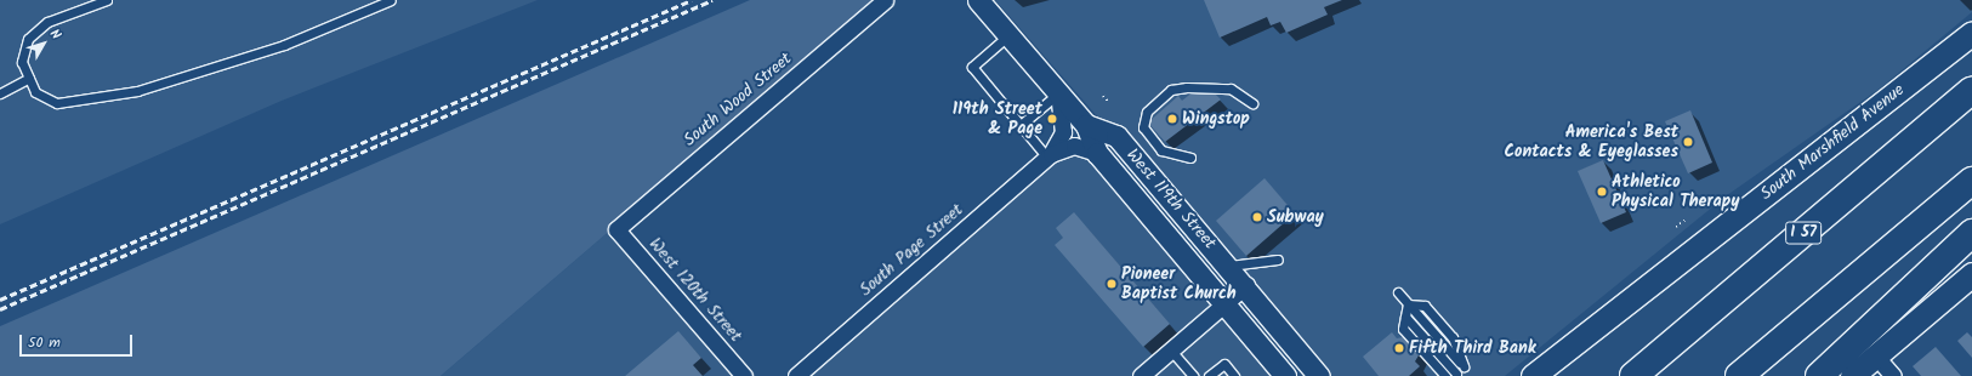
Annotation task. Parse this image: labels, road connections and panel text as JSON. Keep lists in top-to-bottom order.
{
  "streets": {
    "highway": ["I 57"],
    "main road": ["South Marshfield Avenue"],
    "street": [
      "South Wood Street",
      "West 119th Street",
      "South Page Street",
      "West 120th Street"
    ]
  },
  "crossings": [
    ["South Wood Street", "West 120th Street"],
    ["West 119th Street", "South Page Street"]
  ],
  "places": [
    "119th Street & Page",
    "Wingstop",
    "America's Best Contacts & Eyeglasses",
    "Athletico Physical Therapy",
    "Subway",
    "Pioneer Baptist Church",
    "Fifth Third Bank"
  ],
  "scale_bar": "50 m",
  "north": "top right"
}
